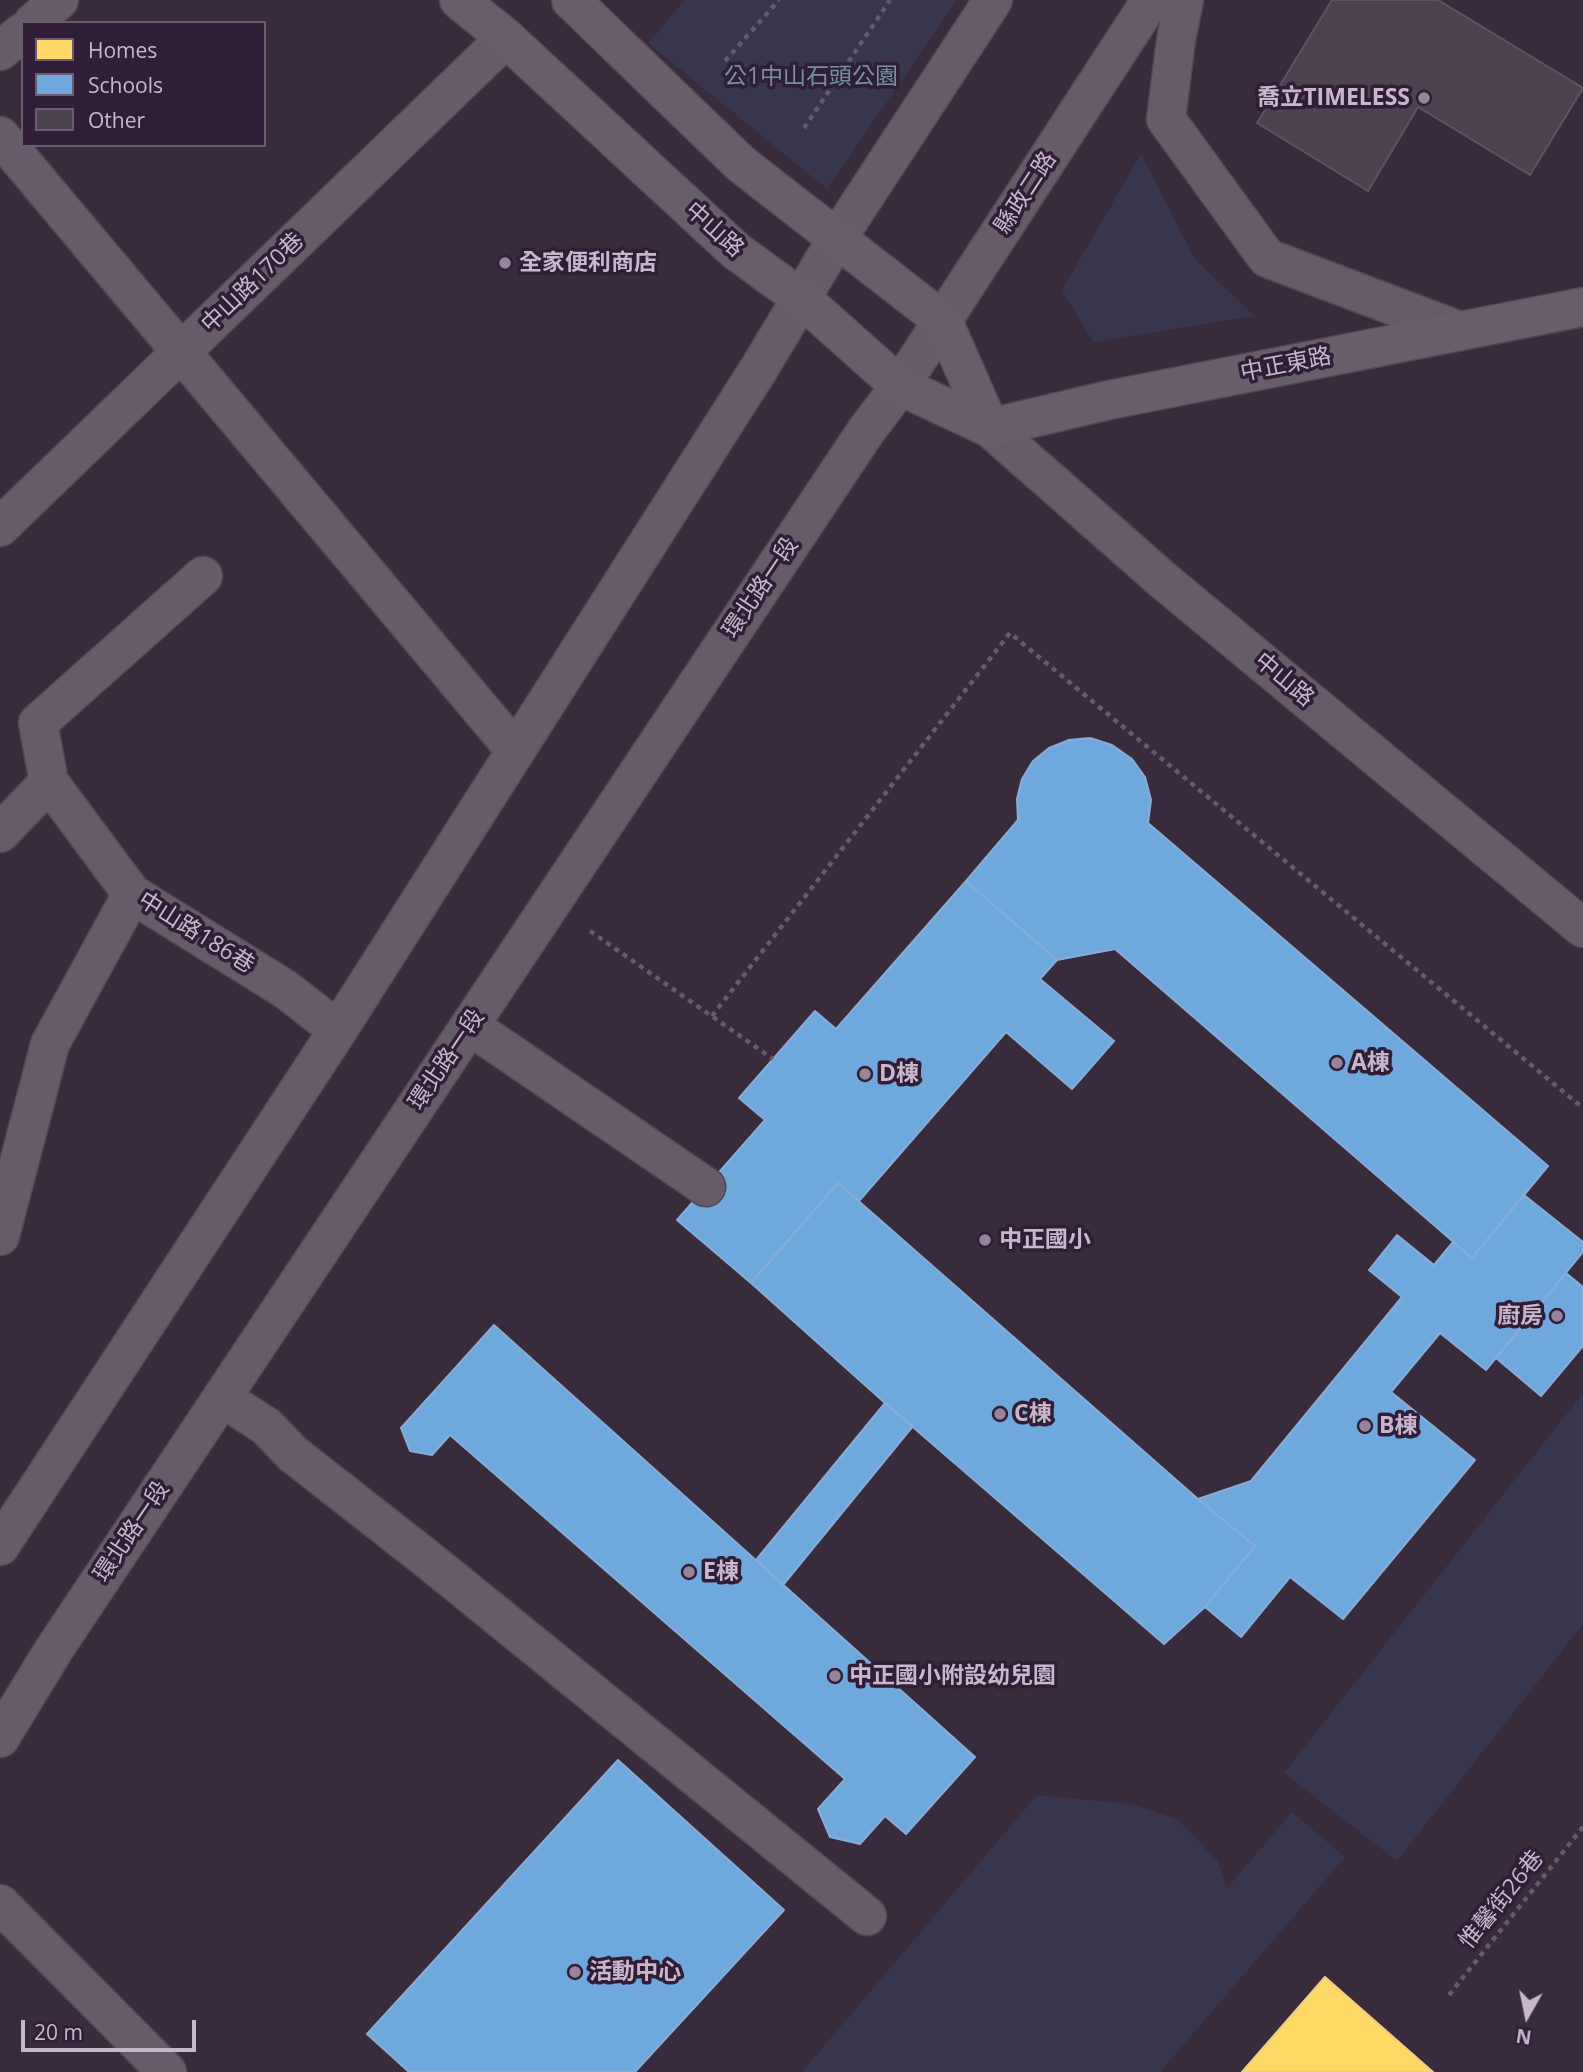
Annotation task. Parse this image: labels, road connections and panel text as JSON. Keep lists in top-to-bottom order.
{
  "streets": {
    "main road": ["中山路", "中正東路"],
    "street": [
      "縣政二路",
      "中山路170巷",
      "環北路一段",
      "中山路186巷"
    ],
    "path": ["惟馨街26巷"]
  },
  "crossings": [
    ["縣政二路", "中山路"],
    ["縣政二路", "環北路一段"],
    ["中山路", "中山路170巷"],
    ["中山路", "中正東路"],
    ["中山路", "環北路一段"]
  ],
  "parks": ["公1中山石頭公園"],
  "places": [
    "喬立TIMELESS",
    "全家便利商店",
    "A棟",
    "D棟",
    "中正國小",
    "廚房",
    "C棟",
    "B棟",
    "E棟",
    "中正國小附設幼兒園",
    "活動中心"
  ],
  "legend": ["Homes", "Schools", "Other"],
  "scale_bar": "20 m",
  "north": "bottom"
}
